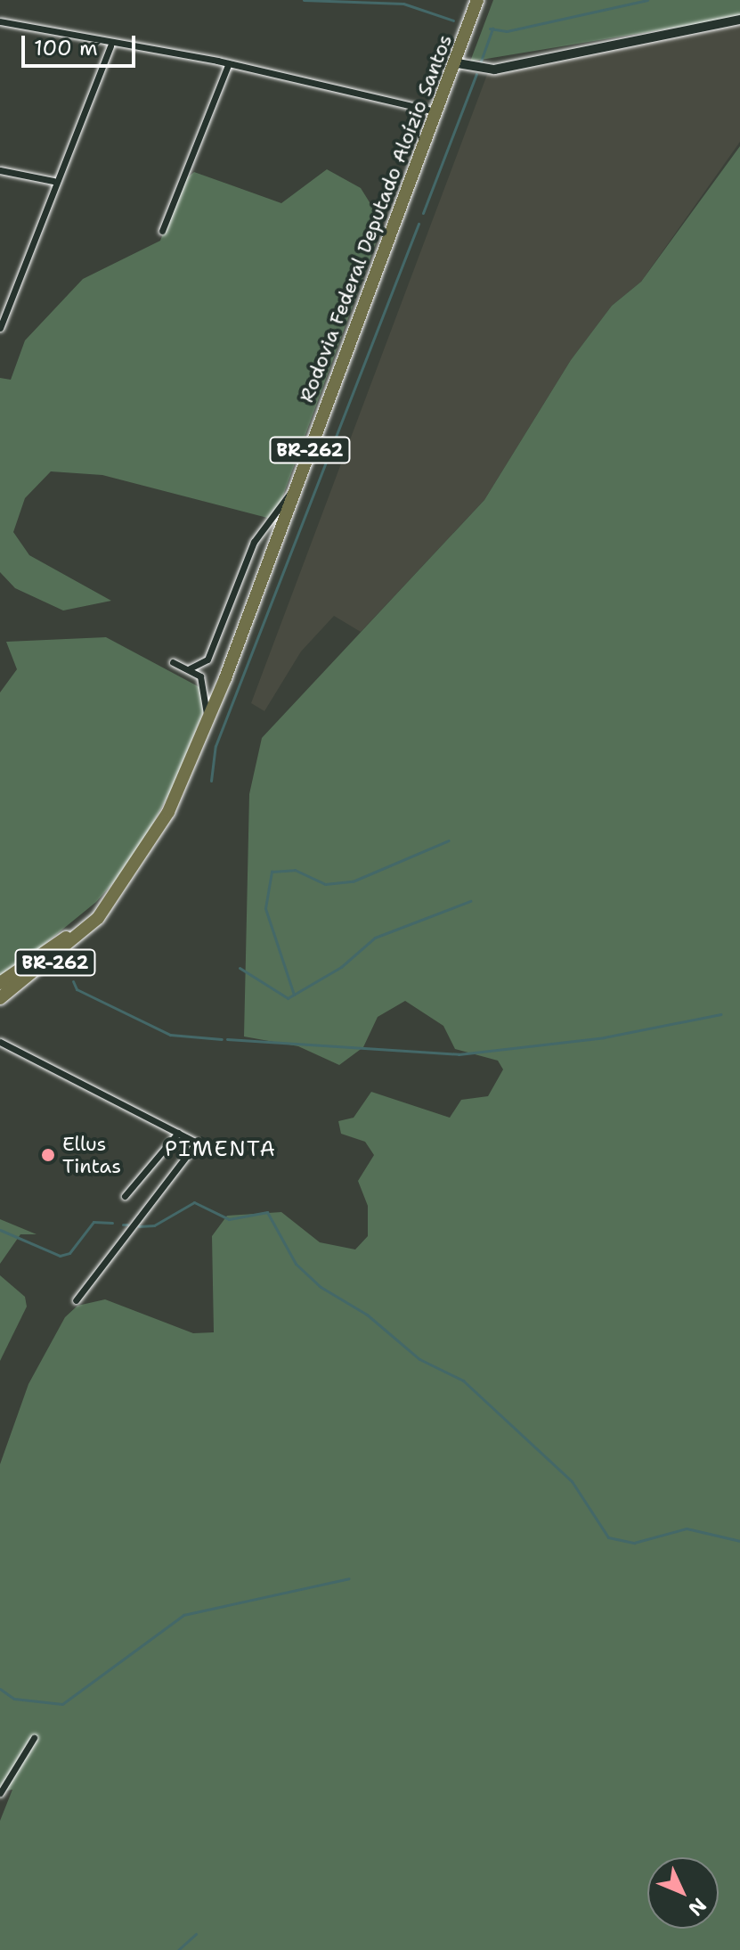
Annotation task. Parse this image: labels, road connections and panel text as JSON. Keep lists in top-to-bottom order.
{
  "streets": {
    "highway": ["Rodovia Federal Deputado Aloízio Santos", "BR-262"]
  },
  "crossings": [
    ["Rodovia Federal Deputado Aloízio Santos", "BR-262"]
  ],
  "districts": ["PIMENTA"],
  "places": ["Ellus Tintas"],
  "scale_bar": "100 m",
  "north": "bottom right"
}
